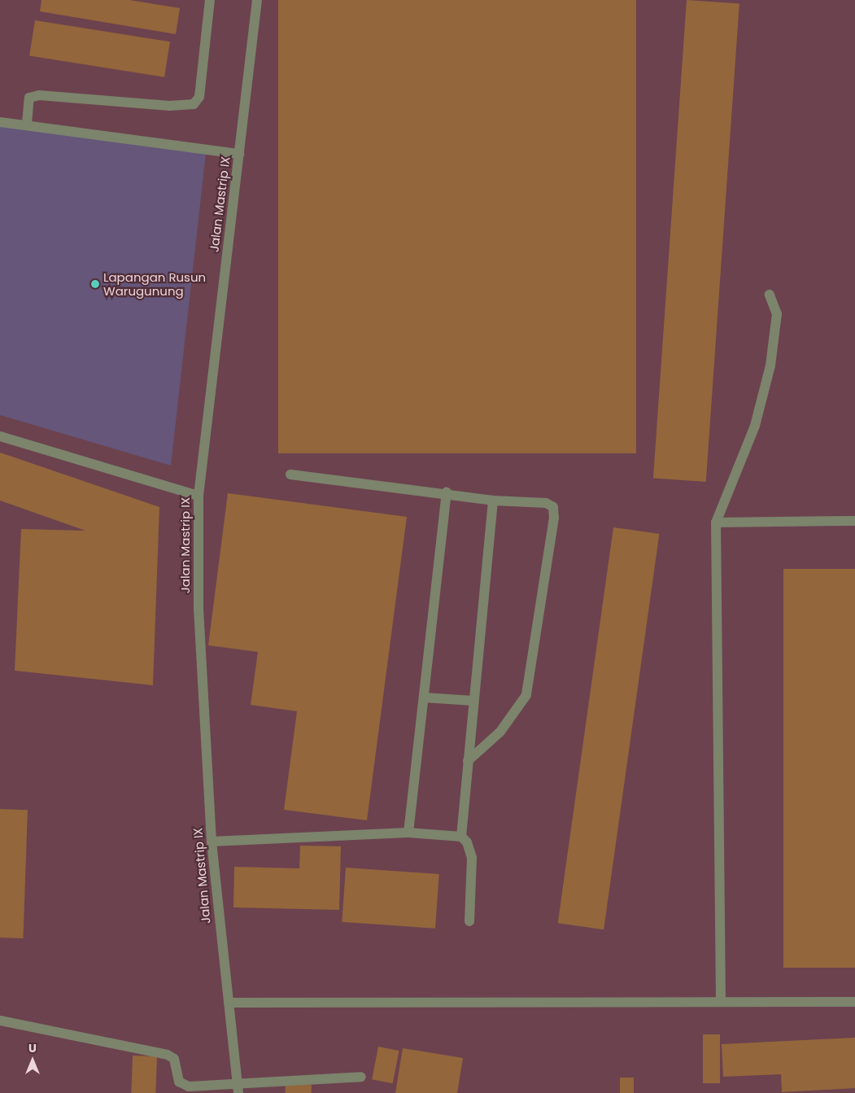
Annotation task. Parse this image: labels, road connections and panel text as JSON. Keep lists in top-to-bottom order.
{
  "streets": {
    "street": ["Jalan Mastrip IX"]
  },
  "places": ["Lapangan Rusun Warugunung"],
  "north": "top"
}
